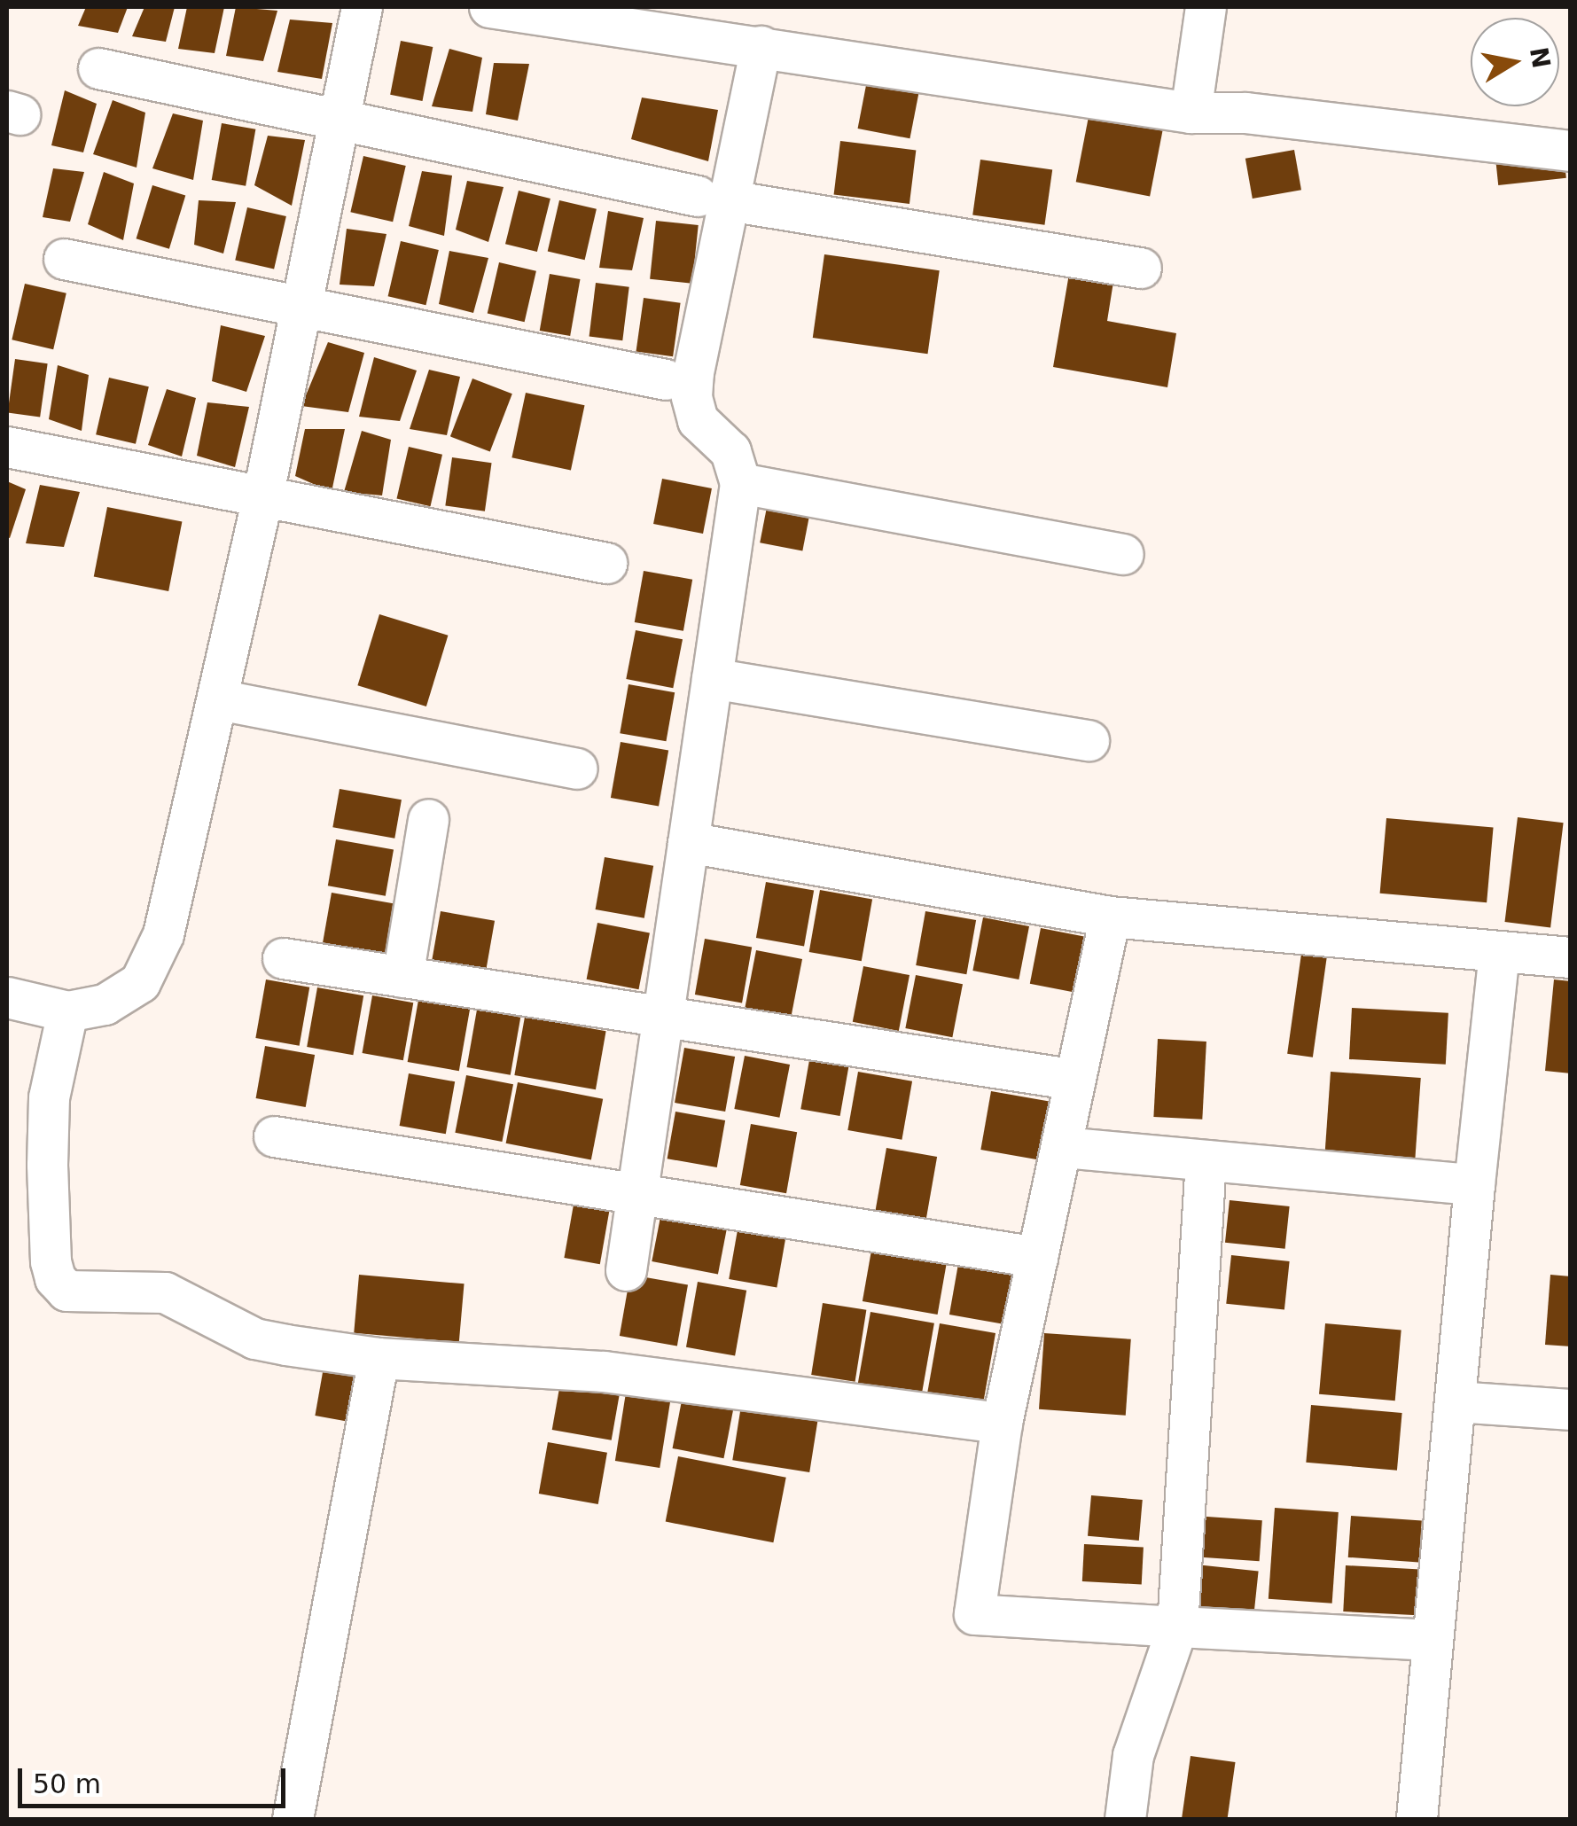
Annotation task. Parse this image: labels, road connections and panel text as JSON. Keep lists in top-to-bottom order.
{
  "scale_bar": "50 m",
  "north": "right"
}
